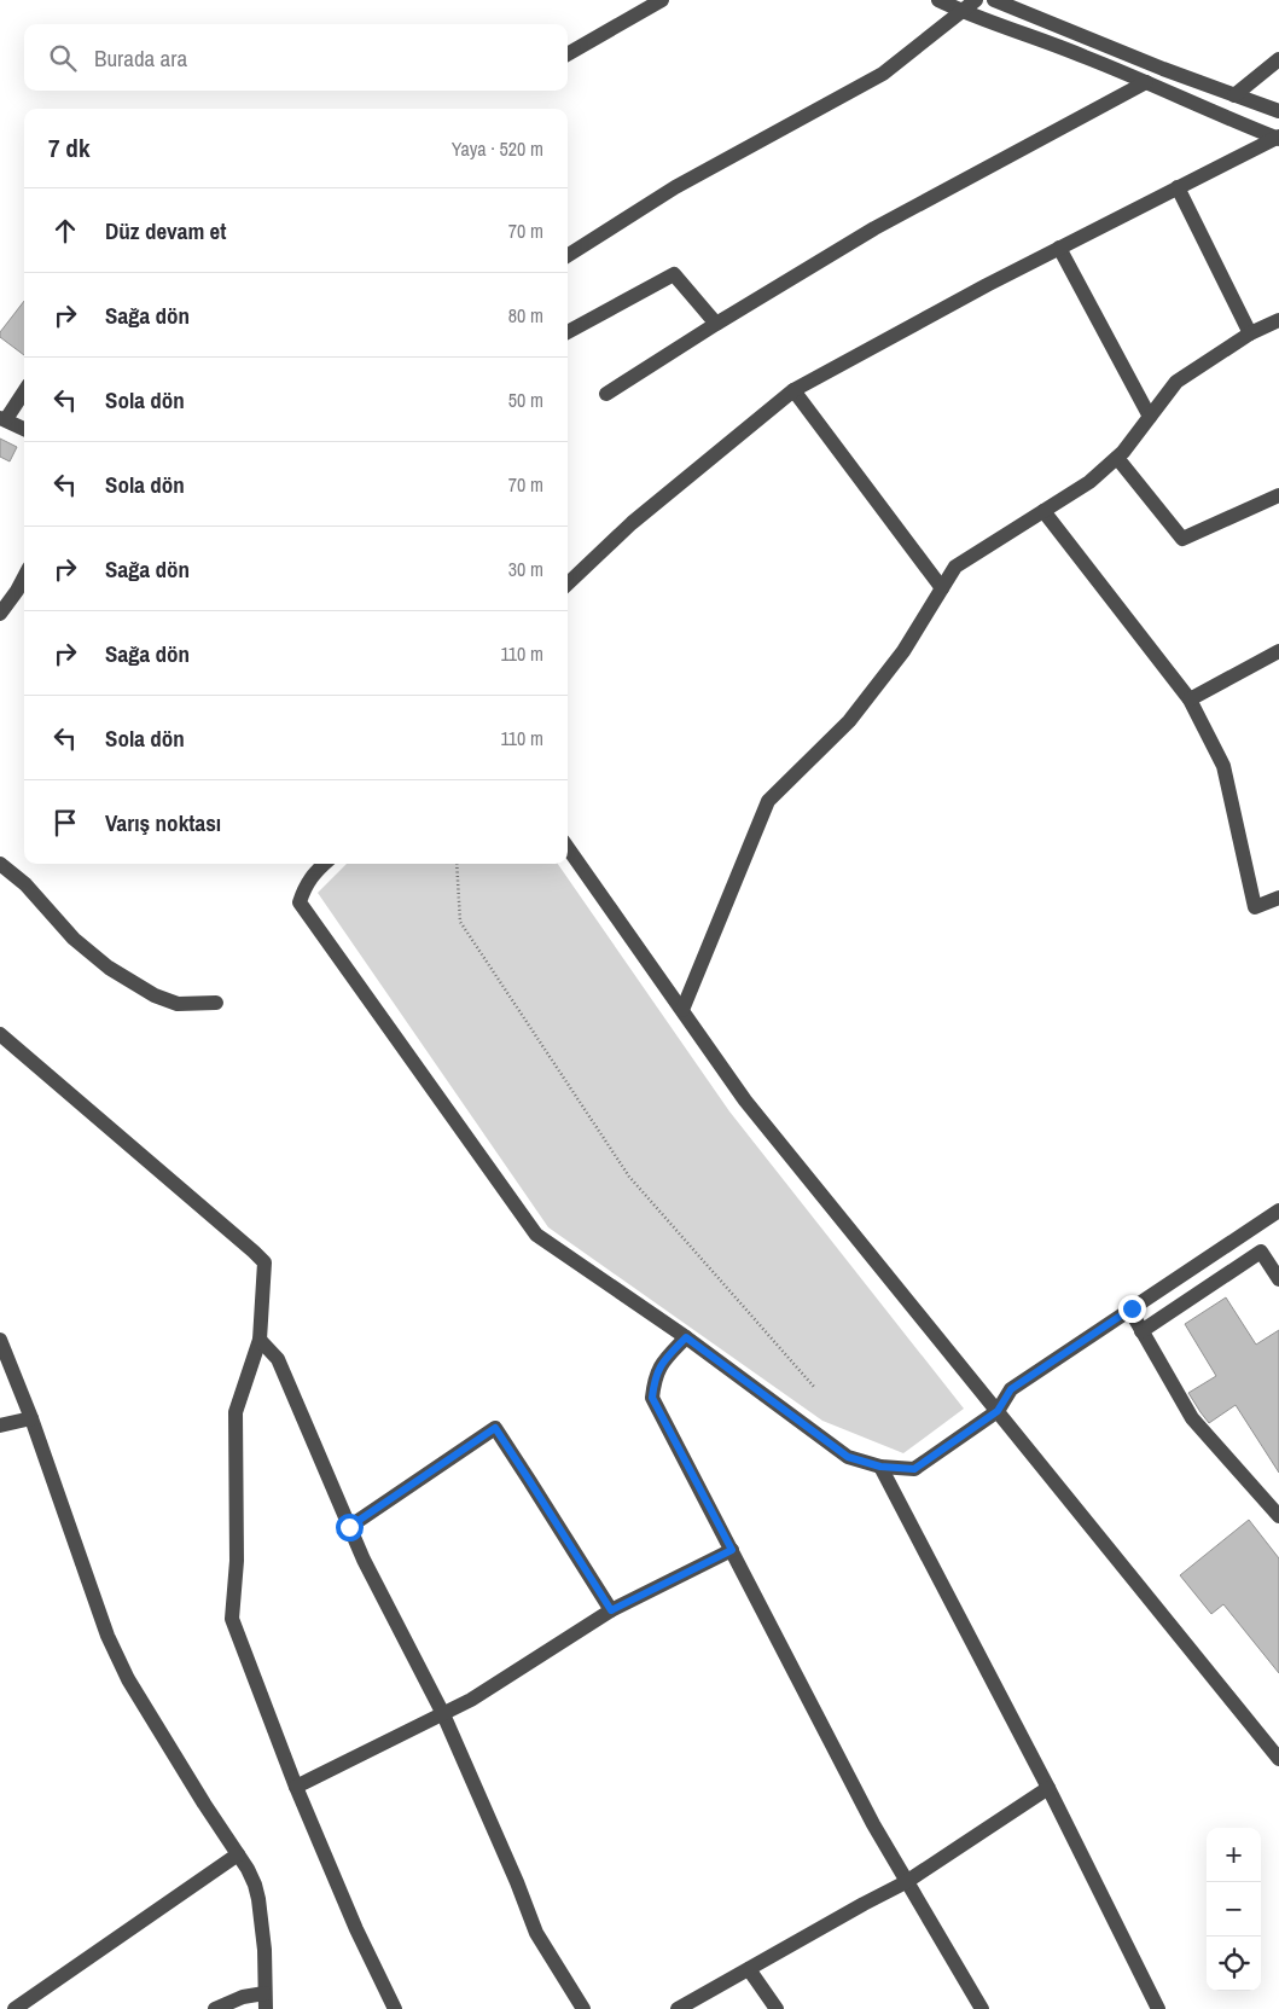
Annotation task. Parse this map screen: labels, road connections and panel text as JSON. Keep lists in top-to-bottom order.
{
  "page": {
    "search": "Burada ara",
    "heading": ["7 dk", "Yaya · 520 m"],
    "list": [
      ["Düz devam et", "70 m"],
      ["Sağa dön", "80 m"],
      ["Sola dön", "50 m"],
      ["Sola dön", "70 m"],
      ["Sağa dön", "30 m"],
      ["Sağa dön", "110 m"],
      ["Sola dön", "110 m"],
      "Varış noktası"
    ],
    "map_buttons": ["+", "−"]
  }
}
